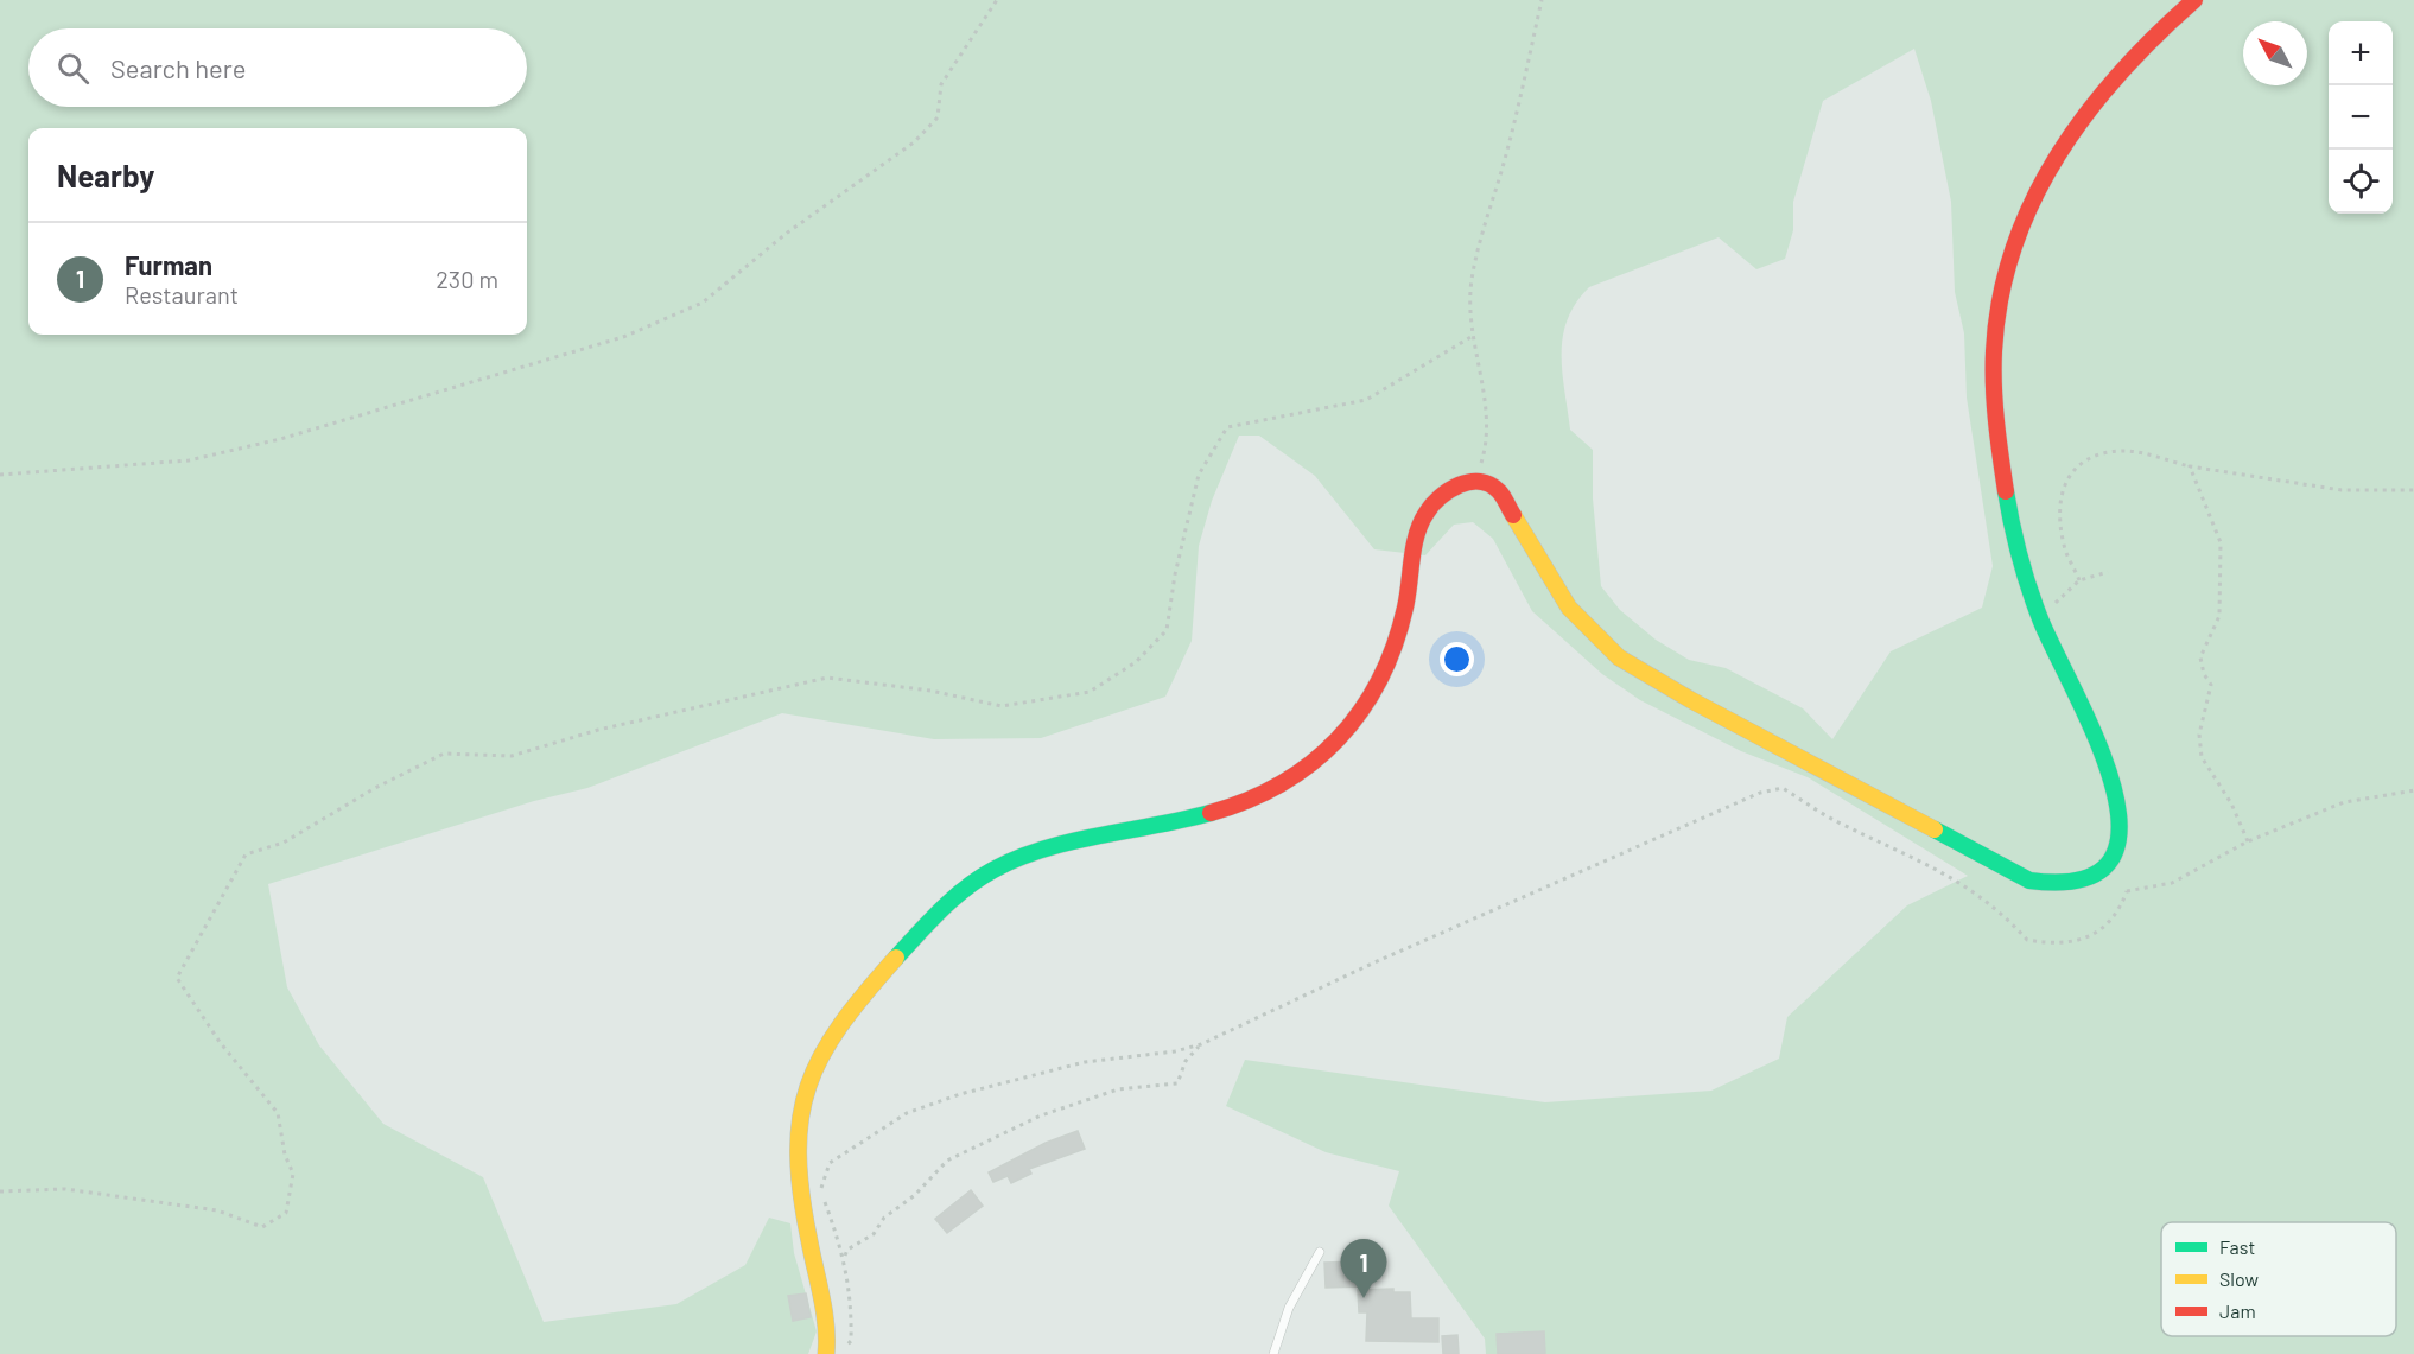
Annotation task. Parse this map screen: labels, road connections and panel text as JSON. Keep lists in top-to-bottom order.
{
  "legend": ["Fast", "Slow", "Jam"],
  "north": "top left",
  "page": {
    "map_buttons": ["+", "−"],
    "search": "Search here",
    "heading": "Nearby",
    "list": [
      {
        "mark": "1",
        "name": "Furman",
        "note": "Restaurant",
        "value": "230 m"
      }
    ],
    "pins": "1"
  }
}
